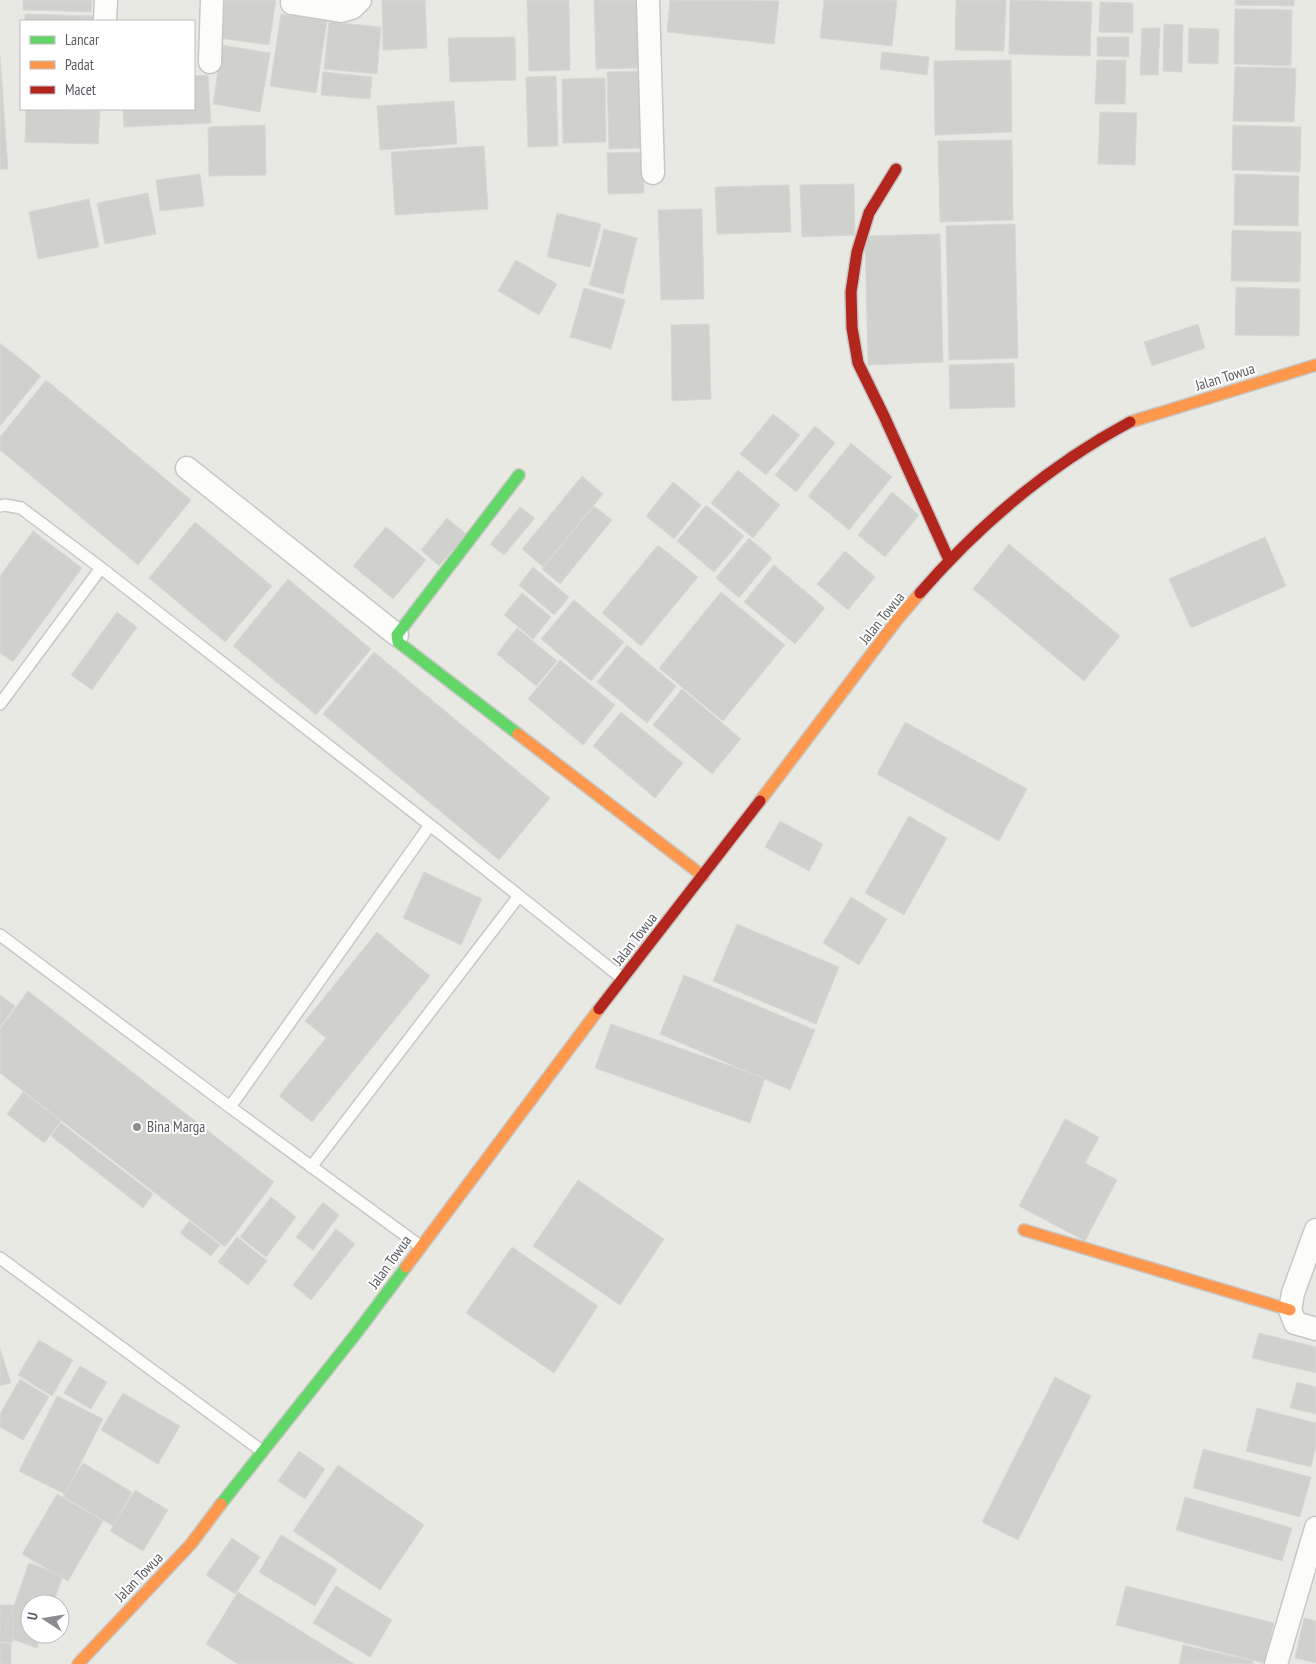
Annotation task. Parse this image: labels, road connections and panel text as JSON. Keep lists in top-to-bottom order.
{
  "streets": {
    "main road": ["Jalan Towua"]
  },
  "places": ["Bina Marga"],
  "legend": ["Lancar", "Padat", "Macet"],
  "north": "left"
}
